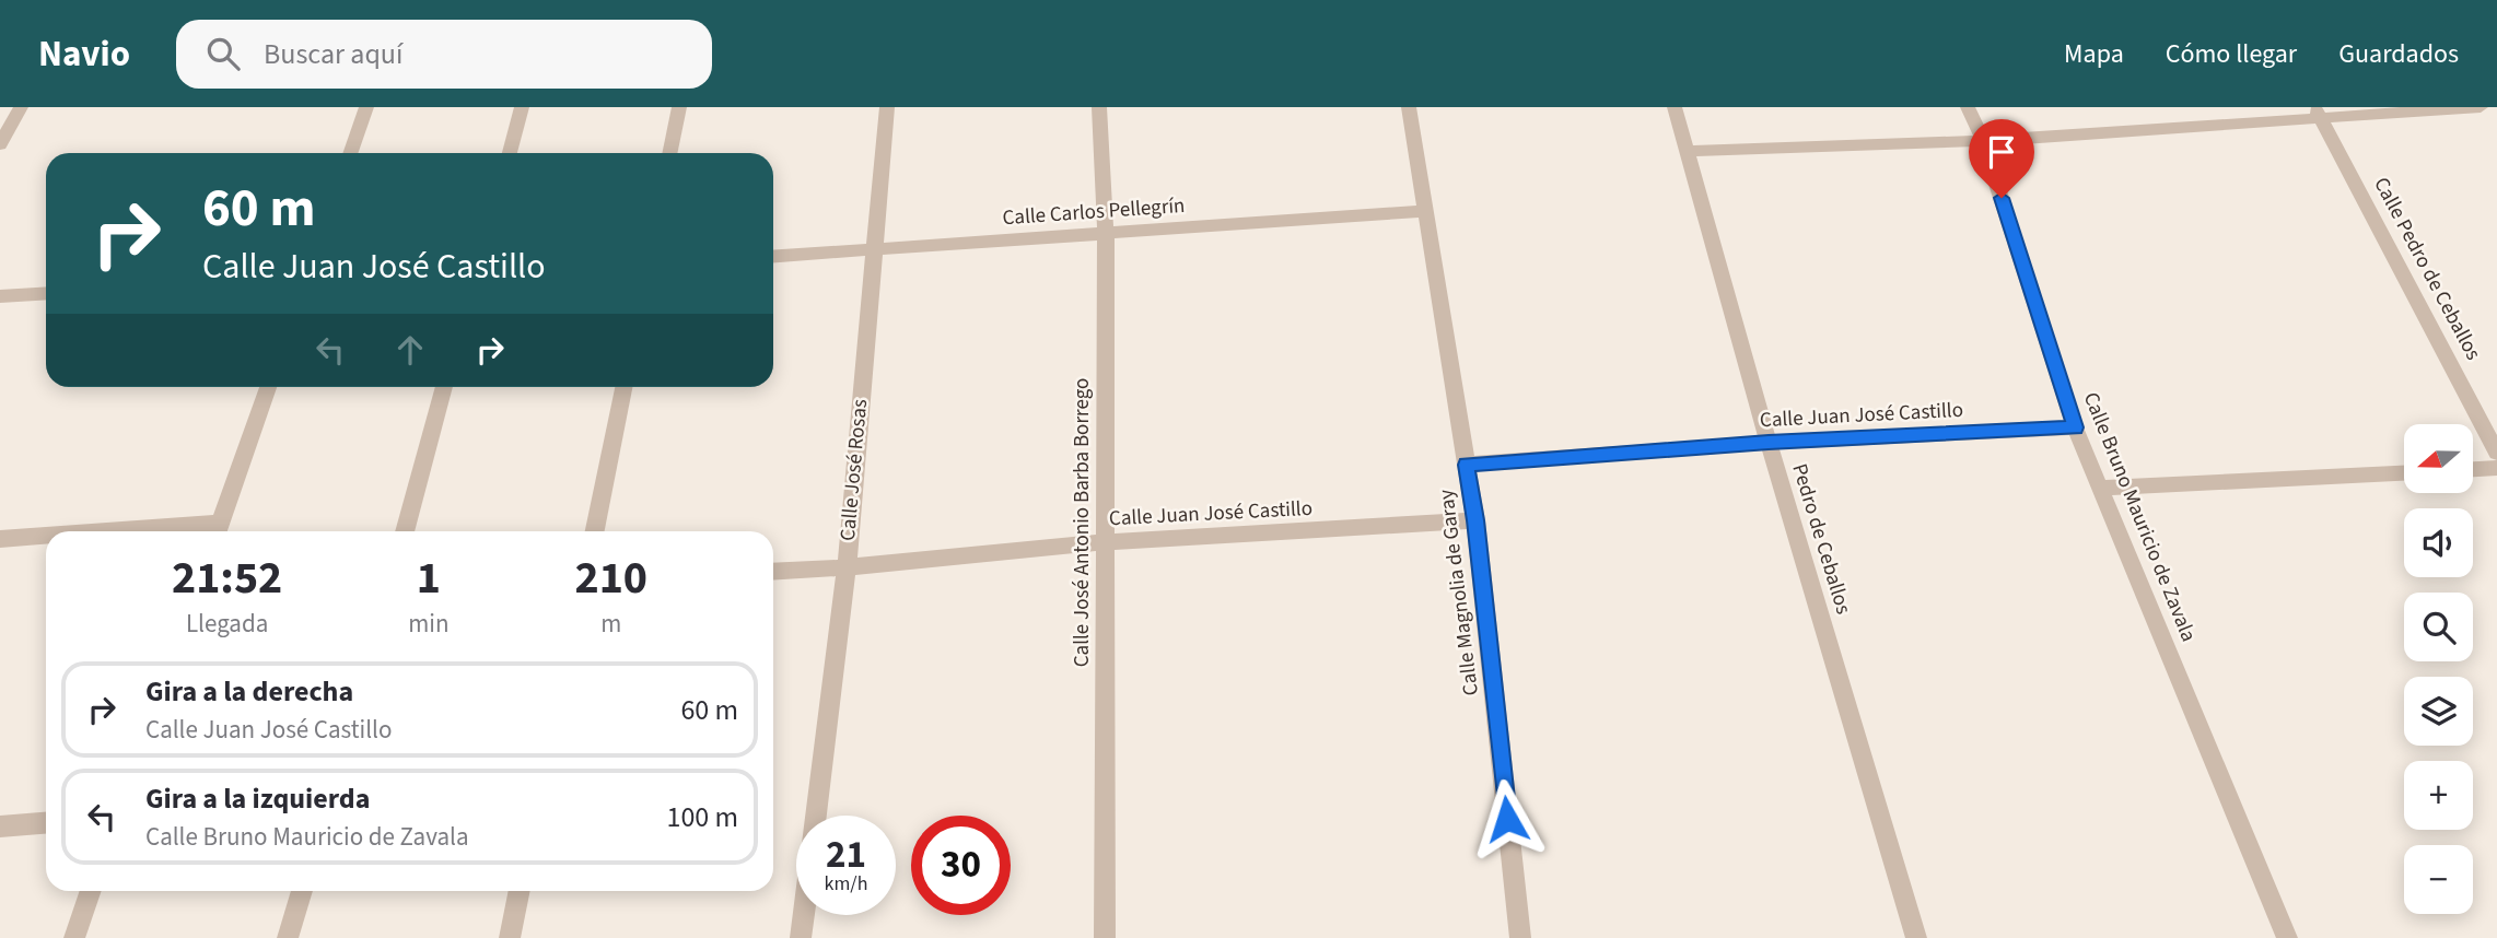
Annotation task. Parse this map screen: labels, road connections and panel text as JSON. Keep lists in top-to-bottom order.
{
  "streets": {
    "street": [
      "Calle Carlos Pellegrín",
      "Calle Pedro de Ceballos",
      "Calle Juan José Castillo",
      "Calle José Rosas",
      "Calle Bruno Mauricio de Zavala",
      "Calle José Antonio Barba Borrego",
      "Pedro de Ceballos",
      "Calle Magnolia de Garay"
    ]
  },
  "crossings": [
    ["Calle Carlos Pellegrín", "Calle José Rosas"],
    ["Calle Carlos Pellegrín", "Calle José Antonio Barba Borrego"],
    ["Calle Carlos Pellegrín", "Calle Magnolia de Garay"],
    ["Calle Juan José Castillo", "Calle José Rosas"],
    ["Calle Juan José Castillo", "Calle Bruno Mauricio de Zavala"],
    ["Calle Juan José Castillo", "Calle José Antonio Barba Borrego"],
    ["Calle Juan José Castillo", "Pedro de Ceballos"],
    ["Calle Juan José Castillo", "Calle Magnolia de Garay"]
  ],
  "north": "left",
  "page": {
    "header": "Navio",
    "search": "Buscar aquí",
    "nav": ["Mapa", "Cómo llegar", "Guardados"],
    "turn": ["60 m", "Calle Juan José Castillo"],
    "map_buttons": ["+", "−"],
    "eta": [
      "21:52",
      "Llegada",
      "1",
      "min",
      "210",
      "m"
    ],
    "list": [
      {
        "name": "Gira a la derecha",
        "note": "Calle Juan José Castillo",
        "value": "60 m"
      },
      {
        "name": "Gira a la izquierda",
        "note": "Calle Bruno Mauricio de Zavala",
        "value": "100 m"
      }
    ],
    "speed": "21 km/h",
    "limit": "30"
  }
}
